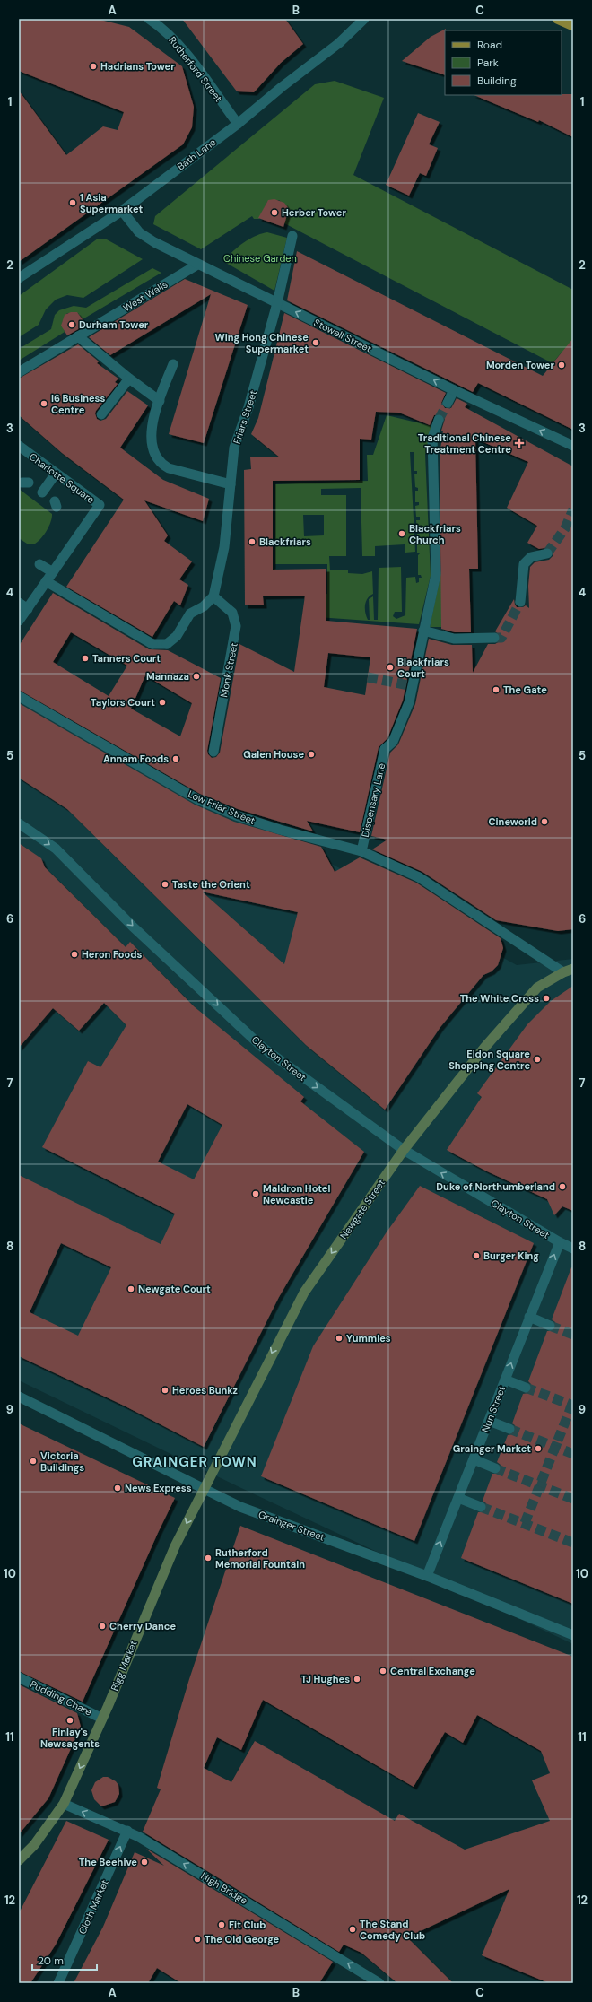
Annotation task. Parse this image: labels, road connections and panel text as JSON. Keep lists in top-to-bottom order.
{
  "streets": {
    "main road": ["Newgate Street", "Bigg Market"],
    "street": [
      "Rutherford Street",
      "Bath Lane",
      "West Walls",
      "Stowell Street",
      "Friars Street",
      "Charlotte Square",
      "Monk Street",
      "Dispensary Lane",
      "Low Friar Street",
      "Clayton Street",
      "Nun Street",
      "Grainger Street",
      "Pudding Chare",
      "High Bridge",
      "Cloth Market"
    ]
  },
  "crossings": [
    ["Rutherford Street", "Bath Lane"],
    ["Bath Lane", "Stowell Street"],
    ["West Walls", "Stowell Street"],
    ["Stowell Street", "Friars Street"],
    ["Friars Street", "Monk Street"],
    ["Dispensary Lane", "Low Friar Street"],
    ["Low Friar Street", "Newgate Street"],
    ["Clayton Street", "Newgate Street"],
    ["Clayton Street", "Nun Street"],
    ["Newgate Street", "Grainger Street"],
    ["Newgate Street", "Bigg Market"],
    ["Nun Street", "Grainger Street"],
    ["Grainger Street", "Bigg Market"],
    ["Bigg Market", "Pudding Chare"],
    ["Bigg Market", "High Bridge"],
    ["High Bridge", "Cloth Market"]
  ],
  "one_way": [
    "Stowell Street",
    "Newgate Street",
    "Nun Street",
    "Bigg Market",
    "High Bridge",
    "Cloth Market"
  ],
  "districts": ["GRAINGER TOWN"],
  "parks": ["Chinese Garden"],
  "places": {
    "other": [
      "Hadrians Tower",
      "1 Asia Supermarket",
      "Herber Tower",
      "Durham Tower",
      "Wing Hong Chinese Supermarket",
      "Morden Tower",
      "I6 Business Centre",
      "Blackfriars Church",
      "Blackfriars",
      "Tanners Court",
      "Blackfriars Court",
      "Mannaza",
      "The Gate",
      "Taylors Court",
      "Galen House",
      "Annam Foods",
      "Cineworld",
      "Taste the Orient",
      "Heron Foods",
      "The White Cross",
      "Eldon Square Shopping Centre",
      "Duke of Northumberland",
      "Maldron Hotel Newcastle",
      "Burger King",
      "Newgate Court",
      "Yummies",
      "Heroes Bunkz",
      "Grainger Market",
      "Victoria Buildings",
      "News Express",
      "Rutherford Memorial Fountain",
      "Cherry Dance",
      "Central Exchange",
      "TJ Hughes",
      "Finlay's Newsagents",
      "The Beehive",
      "Fit Club",
      "The Stand Comedy Club",
      "The Old George"
    ],
    "health": ["Traditional Chinese Treatment Centre"]
  },
  "legend": ["Road", "Park", "Building"],
  "scale_bar": "20 m",
  "grid": {
    "columns": ["A", "B", "C"],
    "rows": [
      "1",
      "2",
      "3",
      "4",
      "5",
      "6",
      "7",
      "8",
      "9",
      "10",
      "11",
      "12"
    ]
  }
}
